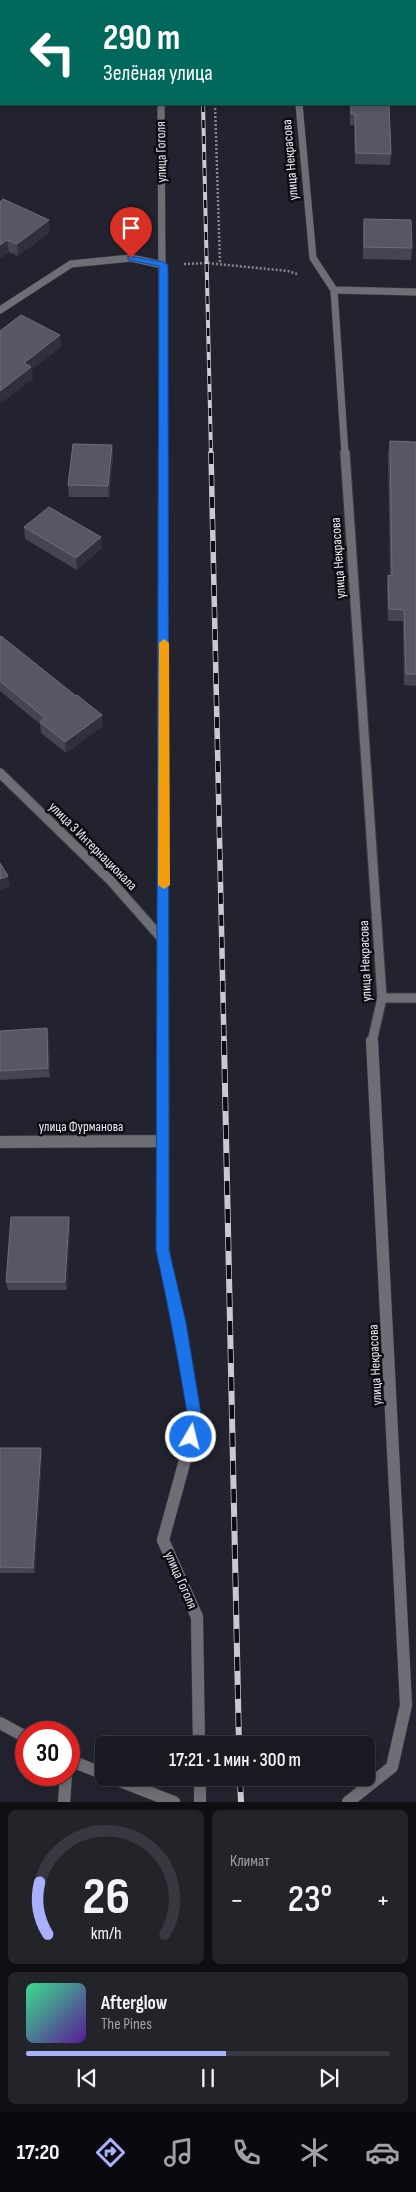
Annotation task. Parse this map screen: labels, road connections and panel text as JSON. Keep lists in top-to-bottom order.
{
  "streets": {
    "street": [
      "улица Гоголя",
      "улица Некрасова",
      "улица 3 Интернационала",
      "улица Фурманова"
    ]
  },
  "crossings": [
    ["улица Гоголя", "улица 3 Интернационала"],
    ["улица Гоголя", "улица Фурманова"]
  ],
  "page": {
    "turn": ["290 m", "Зелёная улица"],
    "limit": "30",
    "trip": "17:21 · 1 мин · 300 m",
    "tile": "Климат",
    "heat": ["−", "23°", "+"],
    "song": ["Afterglow", "The Pines"],
    "tabs": "17:20",
    "gauge": ["26", "km/h"]
  }
}
